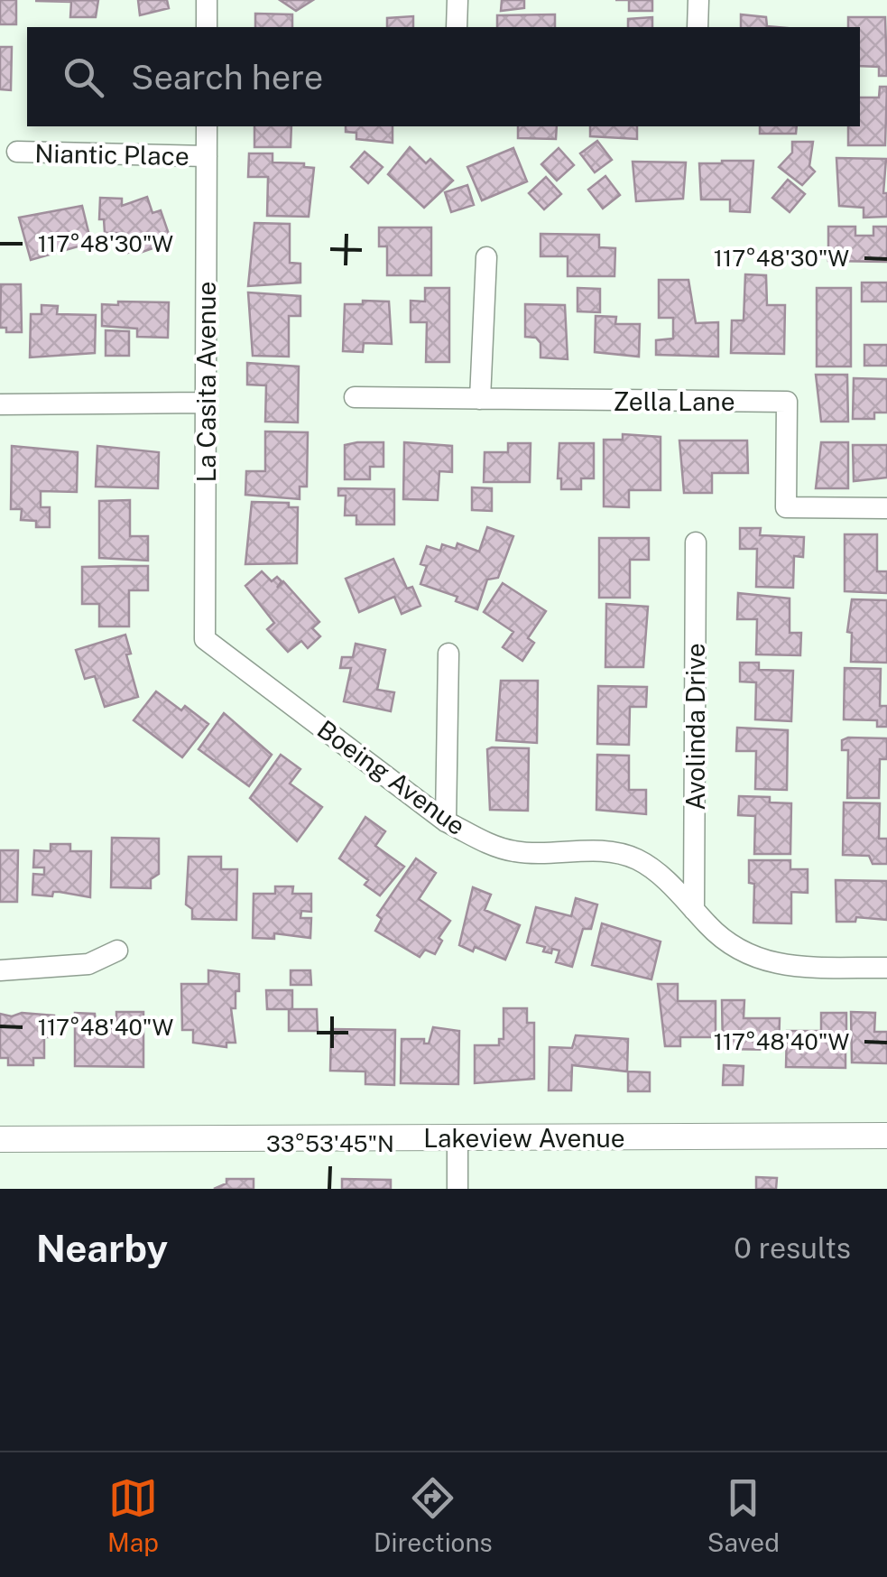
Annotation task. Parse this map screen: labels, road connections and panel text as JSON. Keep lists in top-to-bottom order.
{
  "streets": {
    "street": [
      "Niantic Place",
      "La Casita Avenue",
      "Zella Lane",
      "Avolinda Drive",
      "Boeing Avenue",
      "Lakeview Avenue"
    ]
  },
  "crossings": [
    ["Niantic Place", "La Casita Avenue"],
    ["La Casita Avenue", "Boeing Avenue"],
    ["Avolinda Drive", "Boeing Avenue"]
  ],
  "page": {
    "search": "Search here",
    "heading": ["Nearby", "0 results"],
    "nav": ["Map", "Directions", "Saved"]
  },
  "coordinates": ["117°48'30\"W", "117°48'40\"W", "33°53'45\"N"]
}
